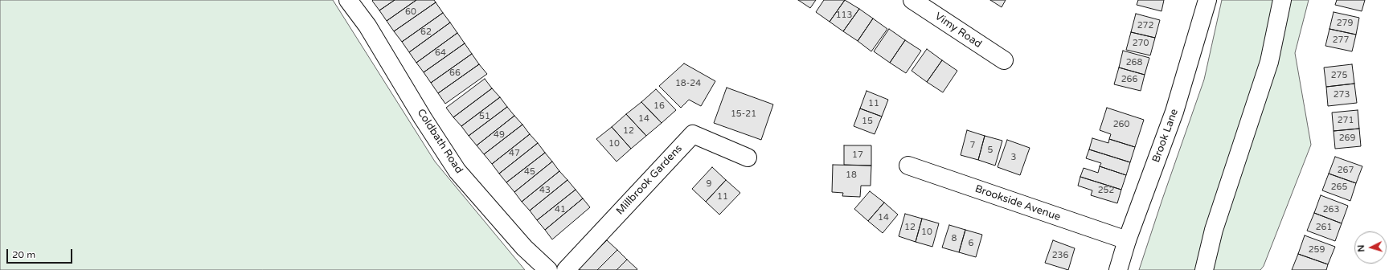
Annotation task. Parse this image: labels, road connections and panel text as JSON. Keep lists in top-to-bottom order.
{
  "streets": {
    "street": [
      "Vimy Road",
      "Brook Lane",
      "Coldbath Road",
      "Millbrook Gardens",
      "Brookside Avenue"
    ]
  },
  "crossings": [
    ["Brook Lane", "Brookside Avenue"]
  ],
  "house_numbers": [
    "60",
    "113",
    "279",
    "272",
    "62",
    "277",
    "270",
    "64",
    "268",
    "66",
    "275",
    "266",
    "18-24",
    "273",
    "11",
    "16",
    "15-21",
    "51",
    "14",
    "271",
    "15",
    "260",
    "12",
    "49",
    "269",
    "10",
    "7",
    "5",
    "47",
    "17",
    "3",
    "267",
    "45",
    "18",
    "9",
    "265",
    "43",
    "252",
    "11",
    "41",
    "263",
    "14",
    "12",
    "261",
    "10",
    "8",
    "6",
    "259",
    "236"
  ],
  "scale_bar": "20 m",
  "north": "left"
}
